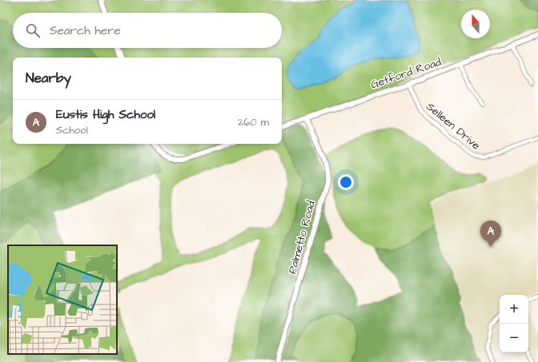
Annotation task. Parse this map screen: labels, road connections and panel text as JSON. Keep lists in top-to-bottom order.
{
  "streets": {
    "street": ["Getford Road", "Selleen Drive", "Palmetto Road"]
  },
  "crossings": [
    ["Getford Road", "Selleen Drive"],
    ["Getford Road", "Palmetto Road"]
  ],
  "north": "top",
  "page": {
    "search": "Search here",
    "heading": "Nearby",
    "list": [
      {
        "mark": "A",
        "name": "Eustis High School",
        "note": "School",
        "value": "260 m"
      }
    ],
    "pins": "A",
    "map_buttons": ["+", "−"]
  }
}
